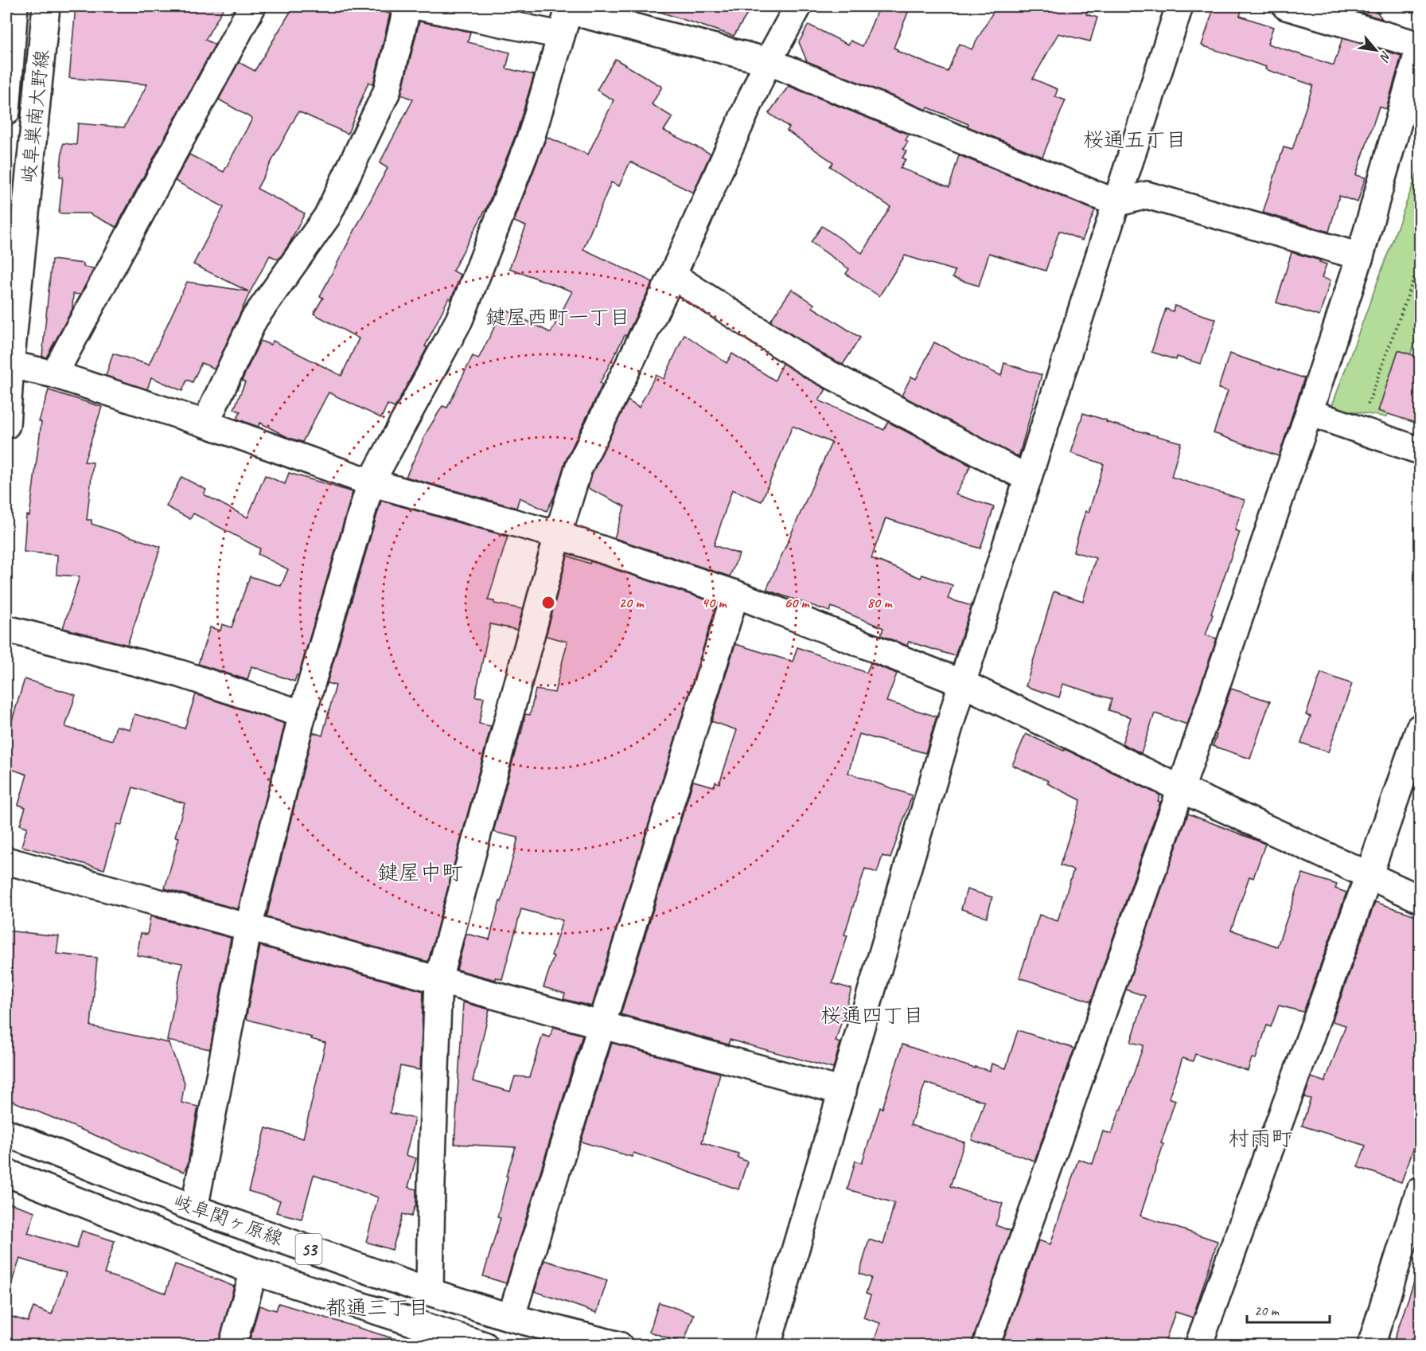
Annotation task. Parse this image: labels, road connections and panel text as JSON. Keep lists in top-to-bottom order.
{
  "streets": {
    "street": ["岐阜巣南大野線", "岐阜関ヶ原線", "53"]
  },
  "districts": [
    "桜通五丁目",
    "鍵屋西町一丁目",
    "鍵屋中町",
    "桜通四丁目",
    "村雨町",
    "都通三丁目"
  ],
  "scale_bar": "20 m",
  "north": "bottom right",
  "rings": [
    "20 m",
    "40 m",
    "60 m",
    "80 m"
  ]
}
